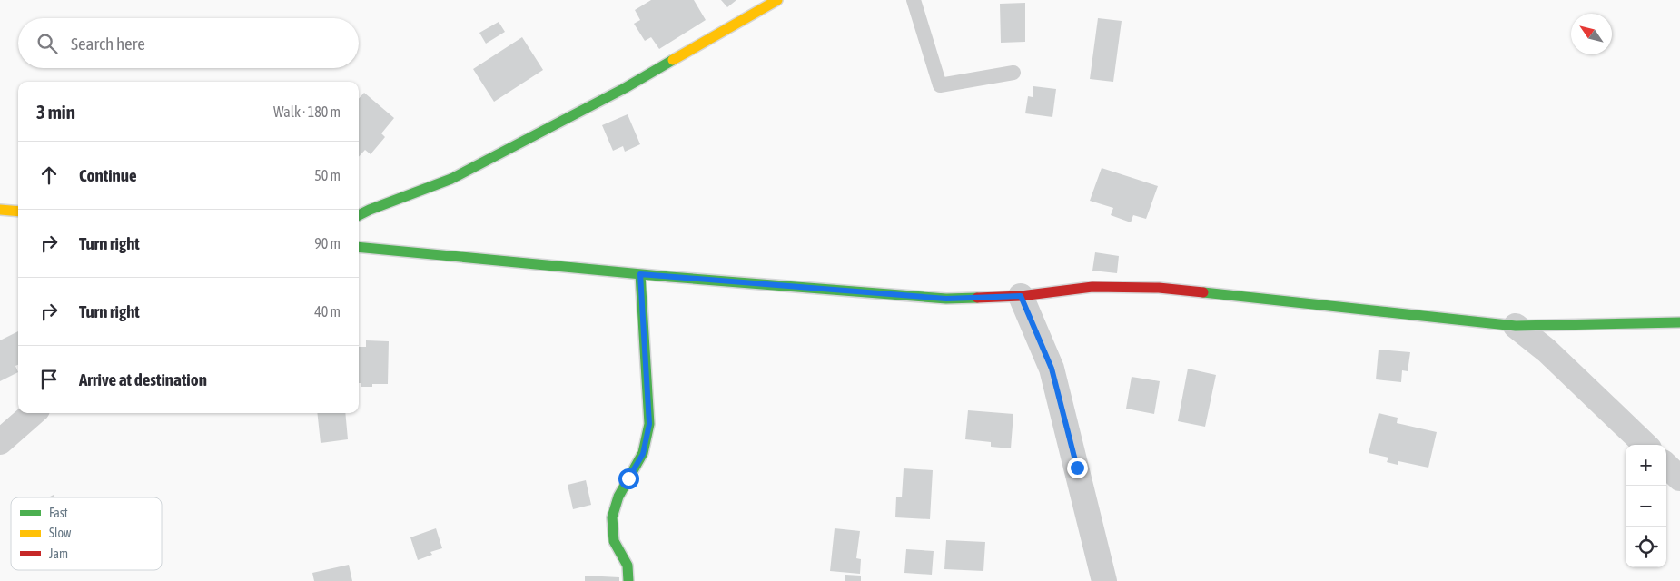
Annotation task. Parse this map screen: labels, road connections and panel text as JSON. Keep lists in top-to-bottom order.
{
  "legend": ["Fast", "Slow", "Jam"],
  "north": "top left",
  "page": {
    "search": "Search here",
    "heading": ["3 min", "Walk · 180 m"],
    "list": [
      ["Continue", "50 m"],
      ["Turn right", "90 m"],
      ["Turn right", "40 m"],
      "Arrive at destination"
    ],
    "map_buttons": ["+", "−"]
  }
}
